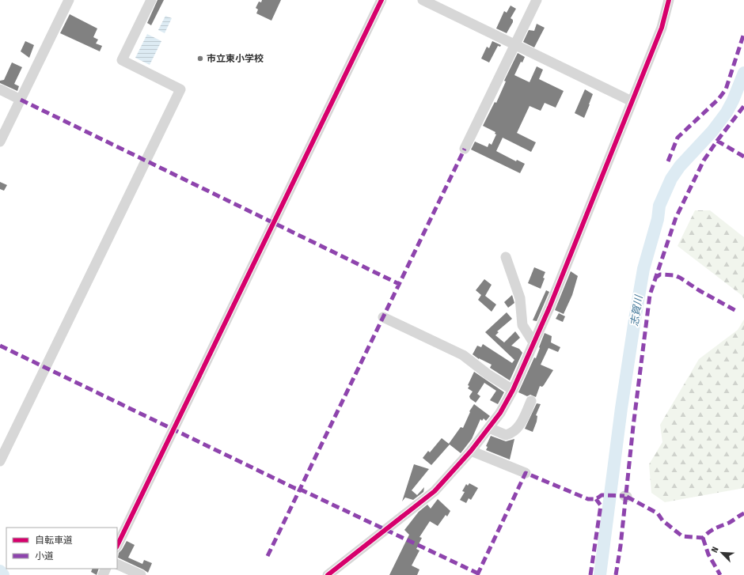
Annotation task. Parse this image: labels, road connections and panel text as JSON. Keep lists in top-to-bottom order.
{
  "water": ["志賀川"],
  "places": ["市立東小学校"],
  "legend": ["自転車道", "小道"],
  "north": "top left"
}
